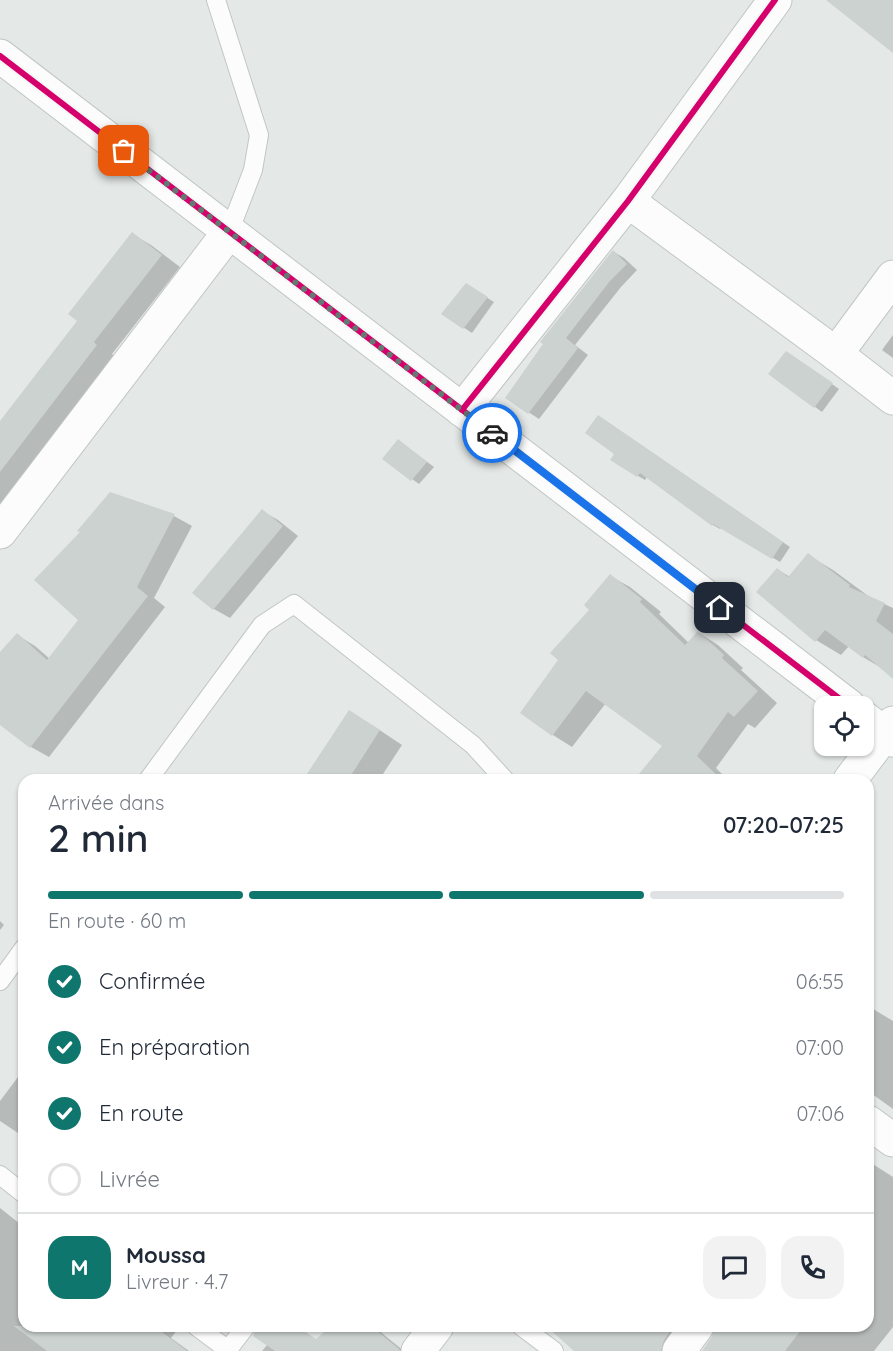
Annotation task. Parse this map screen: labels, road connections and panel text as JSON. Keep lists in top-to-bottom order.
{
  "page": {
    "heading": ["2 min", "Arrivée dans", "07:20–07:25"],
    "panel": ["Moussa", "Livreur · 4.7"],
    "bar": "En route · 60 m",
    "list": [
      ["Confirmée", "06:55"],
      ["En préparation", "07:00"],
      ["En route", "07:06"],
      "Livrée"
    ],
    "round": "M"
  }
}
